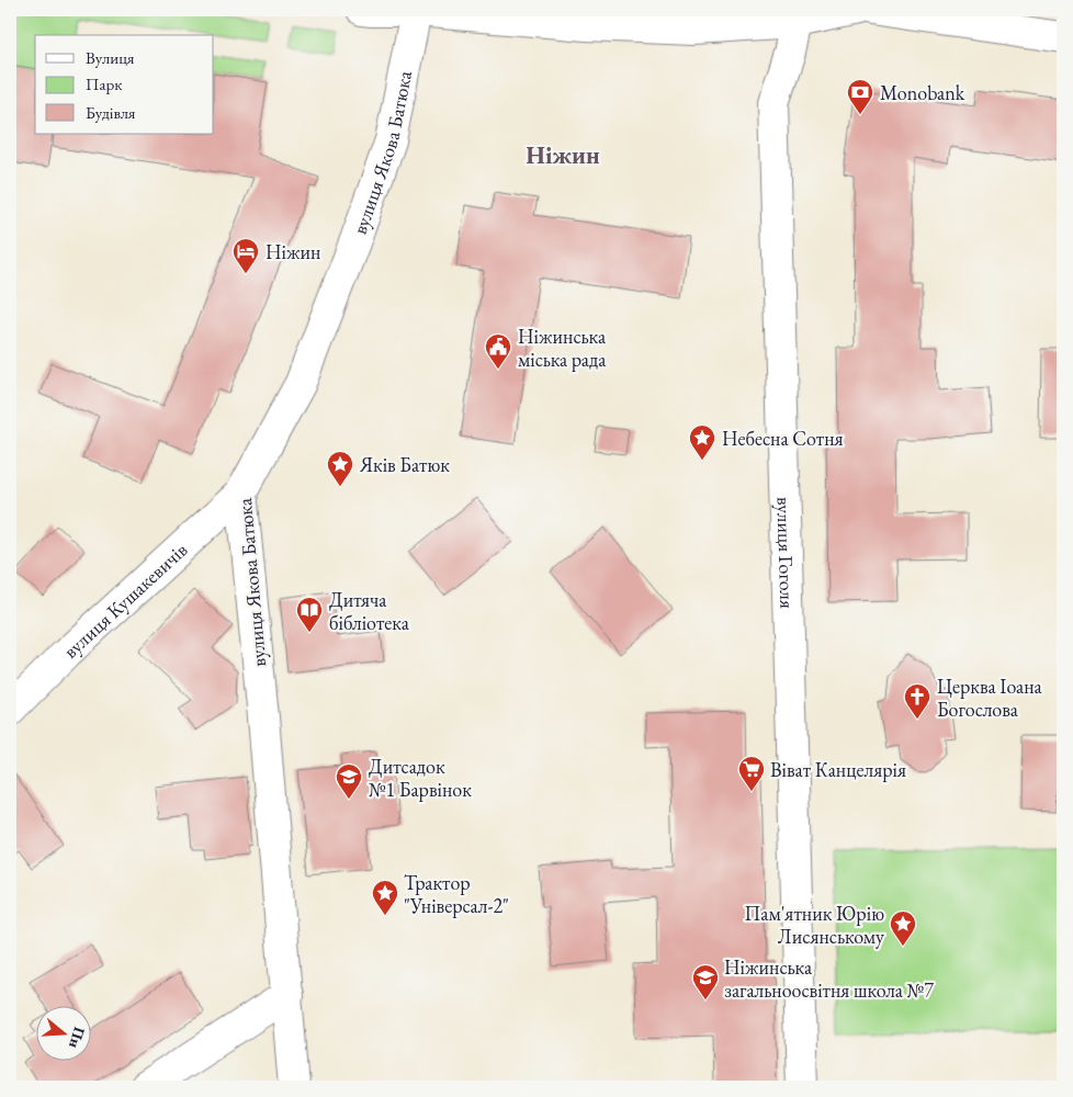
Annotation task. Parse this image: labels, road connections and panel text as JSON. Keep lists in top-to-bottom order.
{
  "streets": {
    "street": ["вулиця Якова Батюка", "вулиця Гоголя", "вулиця Кушакевичів"]
  },
  "crossings": [
    ["вулиця Якова Батюка", "вулиця Кушакевичів"]
  ],
  "districts": ["Ніжин"],
  "places": {
    "bank": ["Monobank"],
    "hotel": ["Ніжин"],
    "public building": ["Ніжинська міська рада"],
    "place": [
      "Небесна Сотня",
      "Яків Батюк",
      "Трактор \"Універсал-2\"",
      "Пам'ятник Юрію Лисянському"
    ],
    "library": ["Дитяча бібліотека"],
    "church": ["Церква Іоана Богослова"],
    "supermarket": ["Віват Канцелярія"],
    "school or university": ["Дитсадок №1 Барвінок", "Ніжинська загальноосвітня школа №7"]
  },
  "legend": ["Вулиця", "Парк", "Будівля"],
  "north": "right"
}
